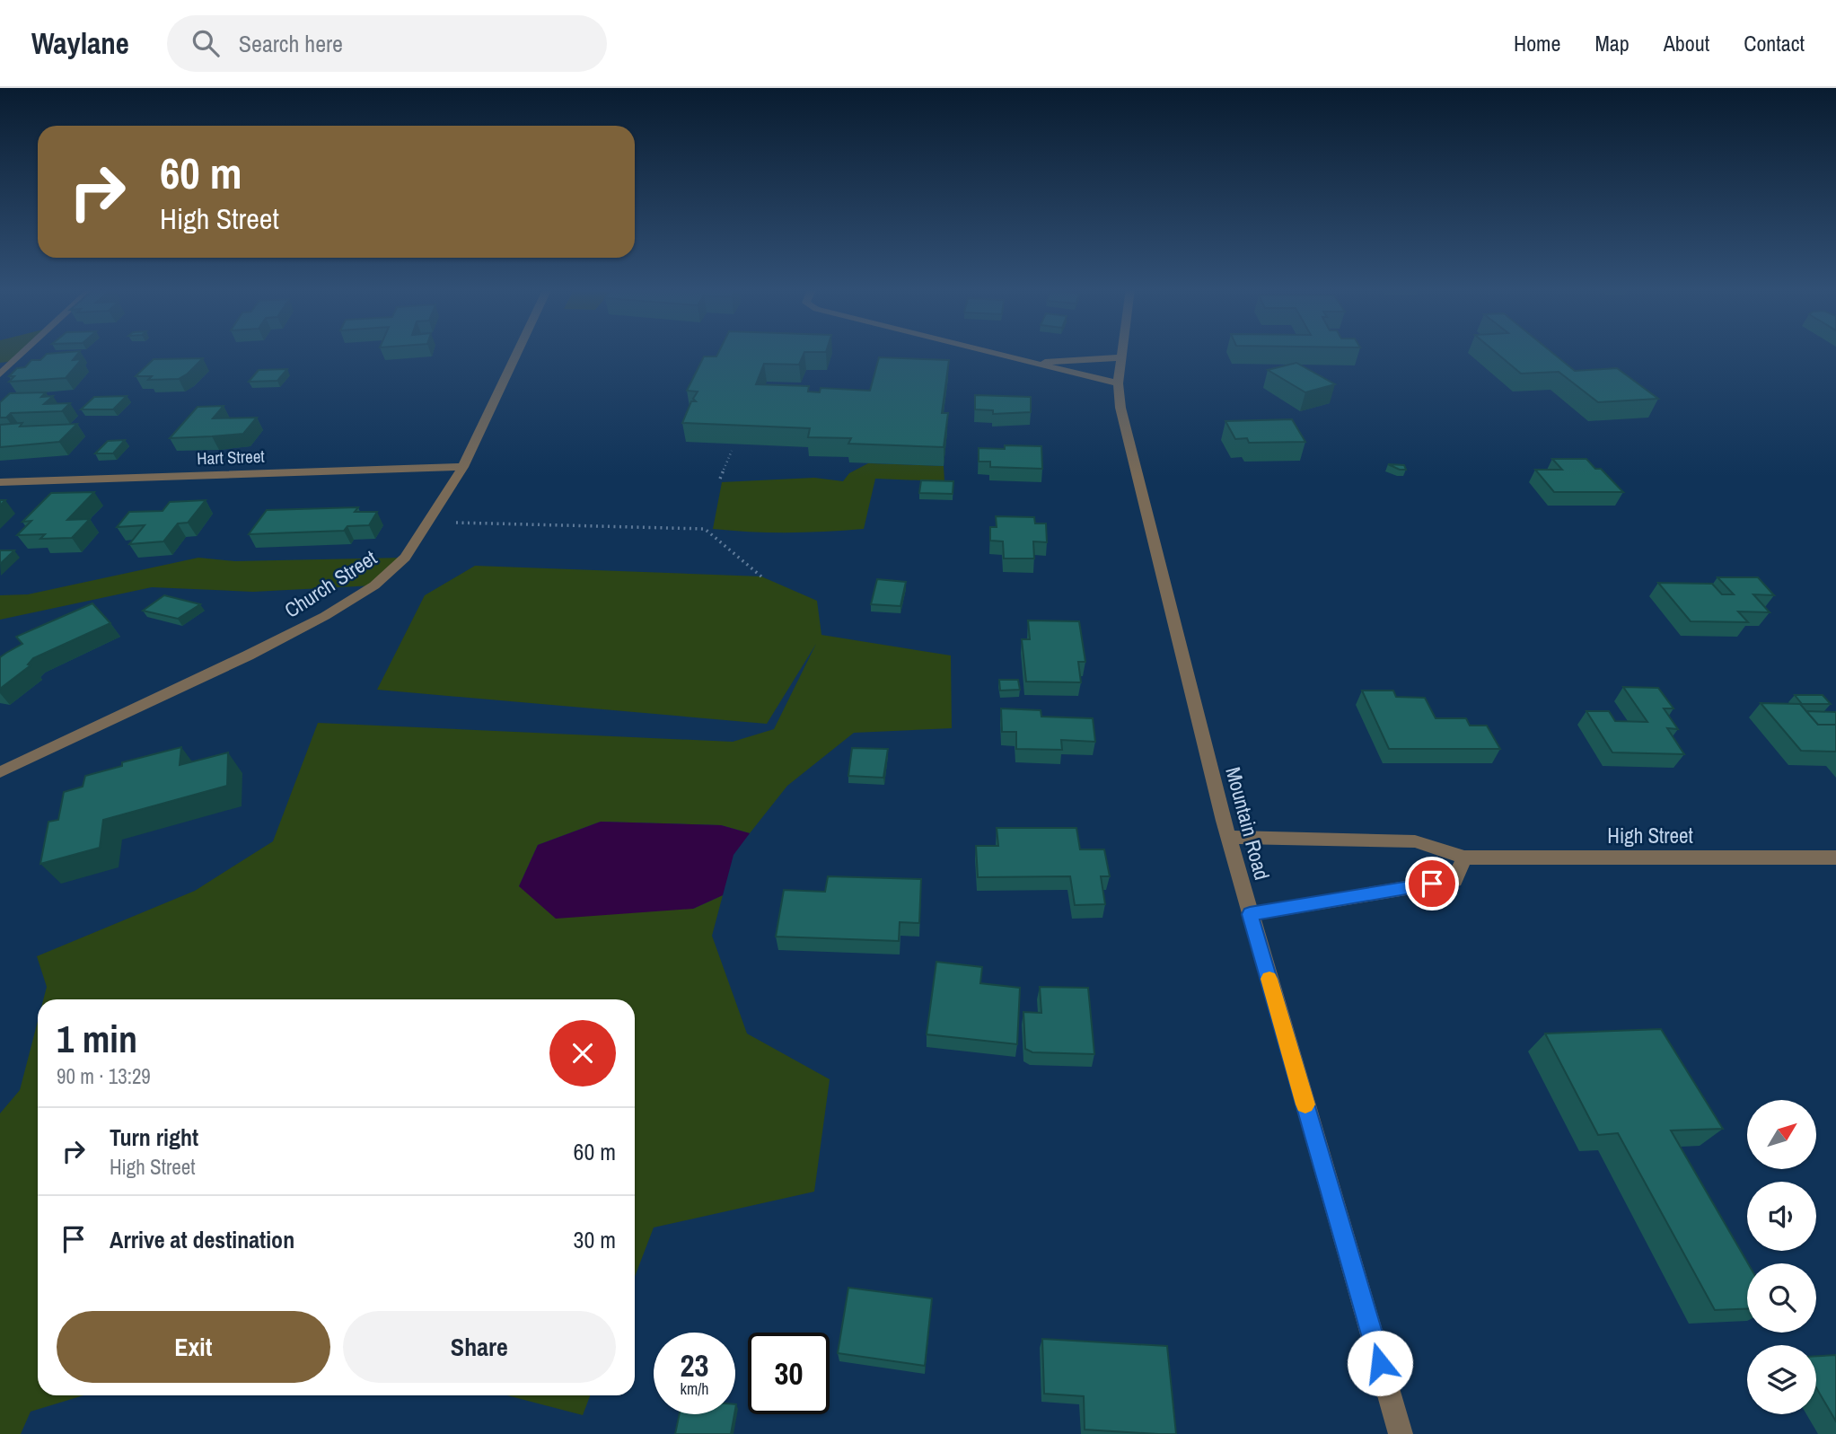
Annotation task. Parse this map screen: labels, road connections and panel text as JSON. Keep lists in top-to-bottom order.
{
  "streets": {
    "street": [
      "Hart Street",
      "Church Street",
      "Mountain Road",
      "High Street"
    ]
  },
  "crossings": [
    ["Hart Street", "Church Street"],
    ["Mountain Road", "High Street"]
  ],
  "north": "top right",
  "page": {
    "header": "Waylane",
    "search": "Search here",
    "nav": [
      "Home",
      "Map",
      "About",
      "Contact"
    ],
    "turn": ["60 m", "High Street"],
    "heading": ["1 min", "90 m · 13:29"],
    "list": [
      {
        "name": "Turn right",
        "note": "High Street",
        "value": "60 m"
      },
      {
        "name": "Arrive at destination",
        "value": "30 m"
      }
    ],
    "buttons": ["Exit", "Share"],
    "speed": "23 km/h",
    "limit": "30"
  }
}
